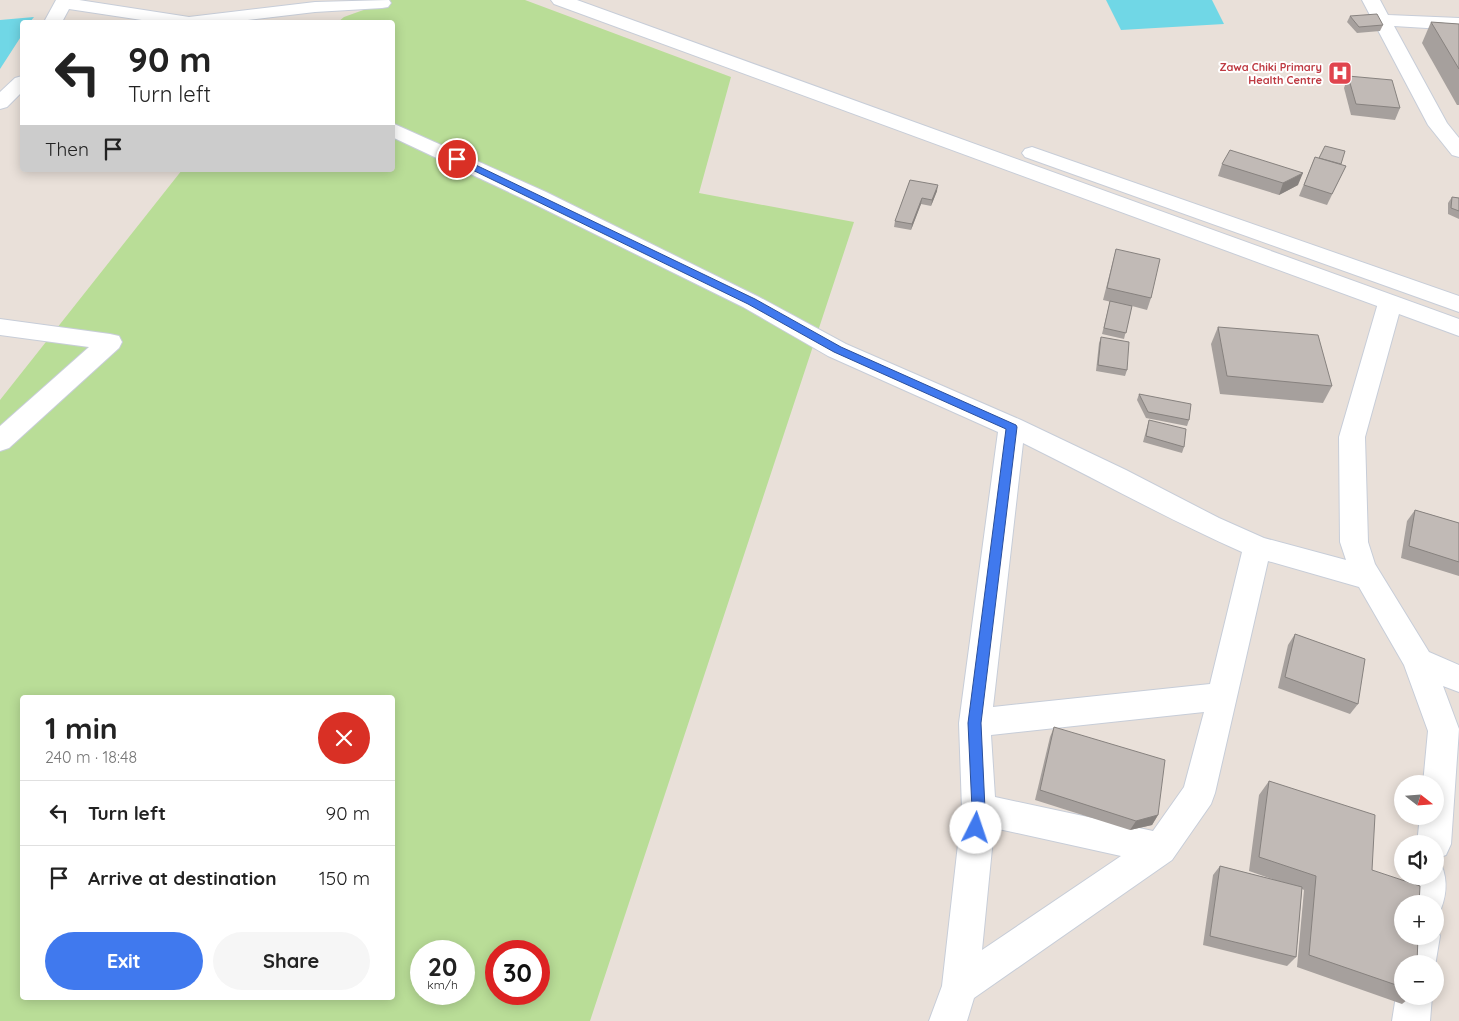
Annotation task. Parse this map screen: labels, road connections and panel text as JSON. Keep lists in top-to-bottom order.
{
  "places": {
    "hospital": ["Zawa Chiki Primary Health Centre"]
  },
  "north": "right",
  "page": {
    "turn": ["90 m", "Turn left"],
    "then": "Then",
    "heading": ["1 min", "240 m · 18:48"],
    "map_buttons": ["+", "−"],
    "list": [
      {
        "name": "Turn left",
        "value": "90 m"
      },
      {
        "name": "Arrive at destination",
        "value": "150 m"
      }
    ],
    "buttons": ["Exit", "Share"],
    "speed": "20 km/h",
    "limit": "30"
  }
}
